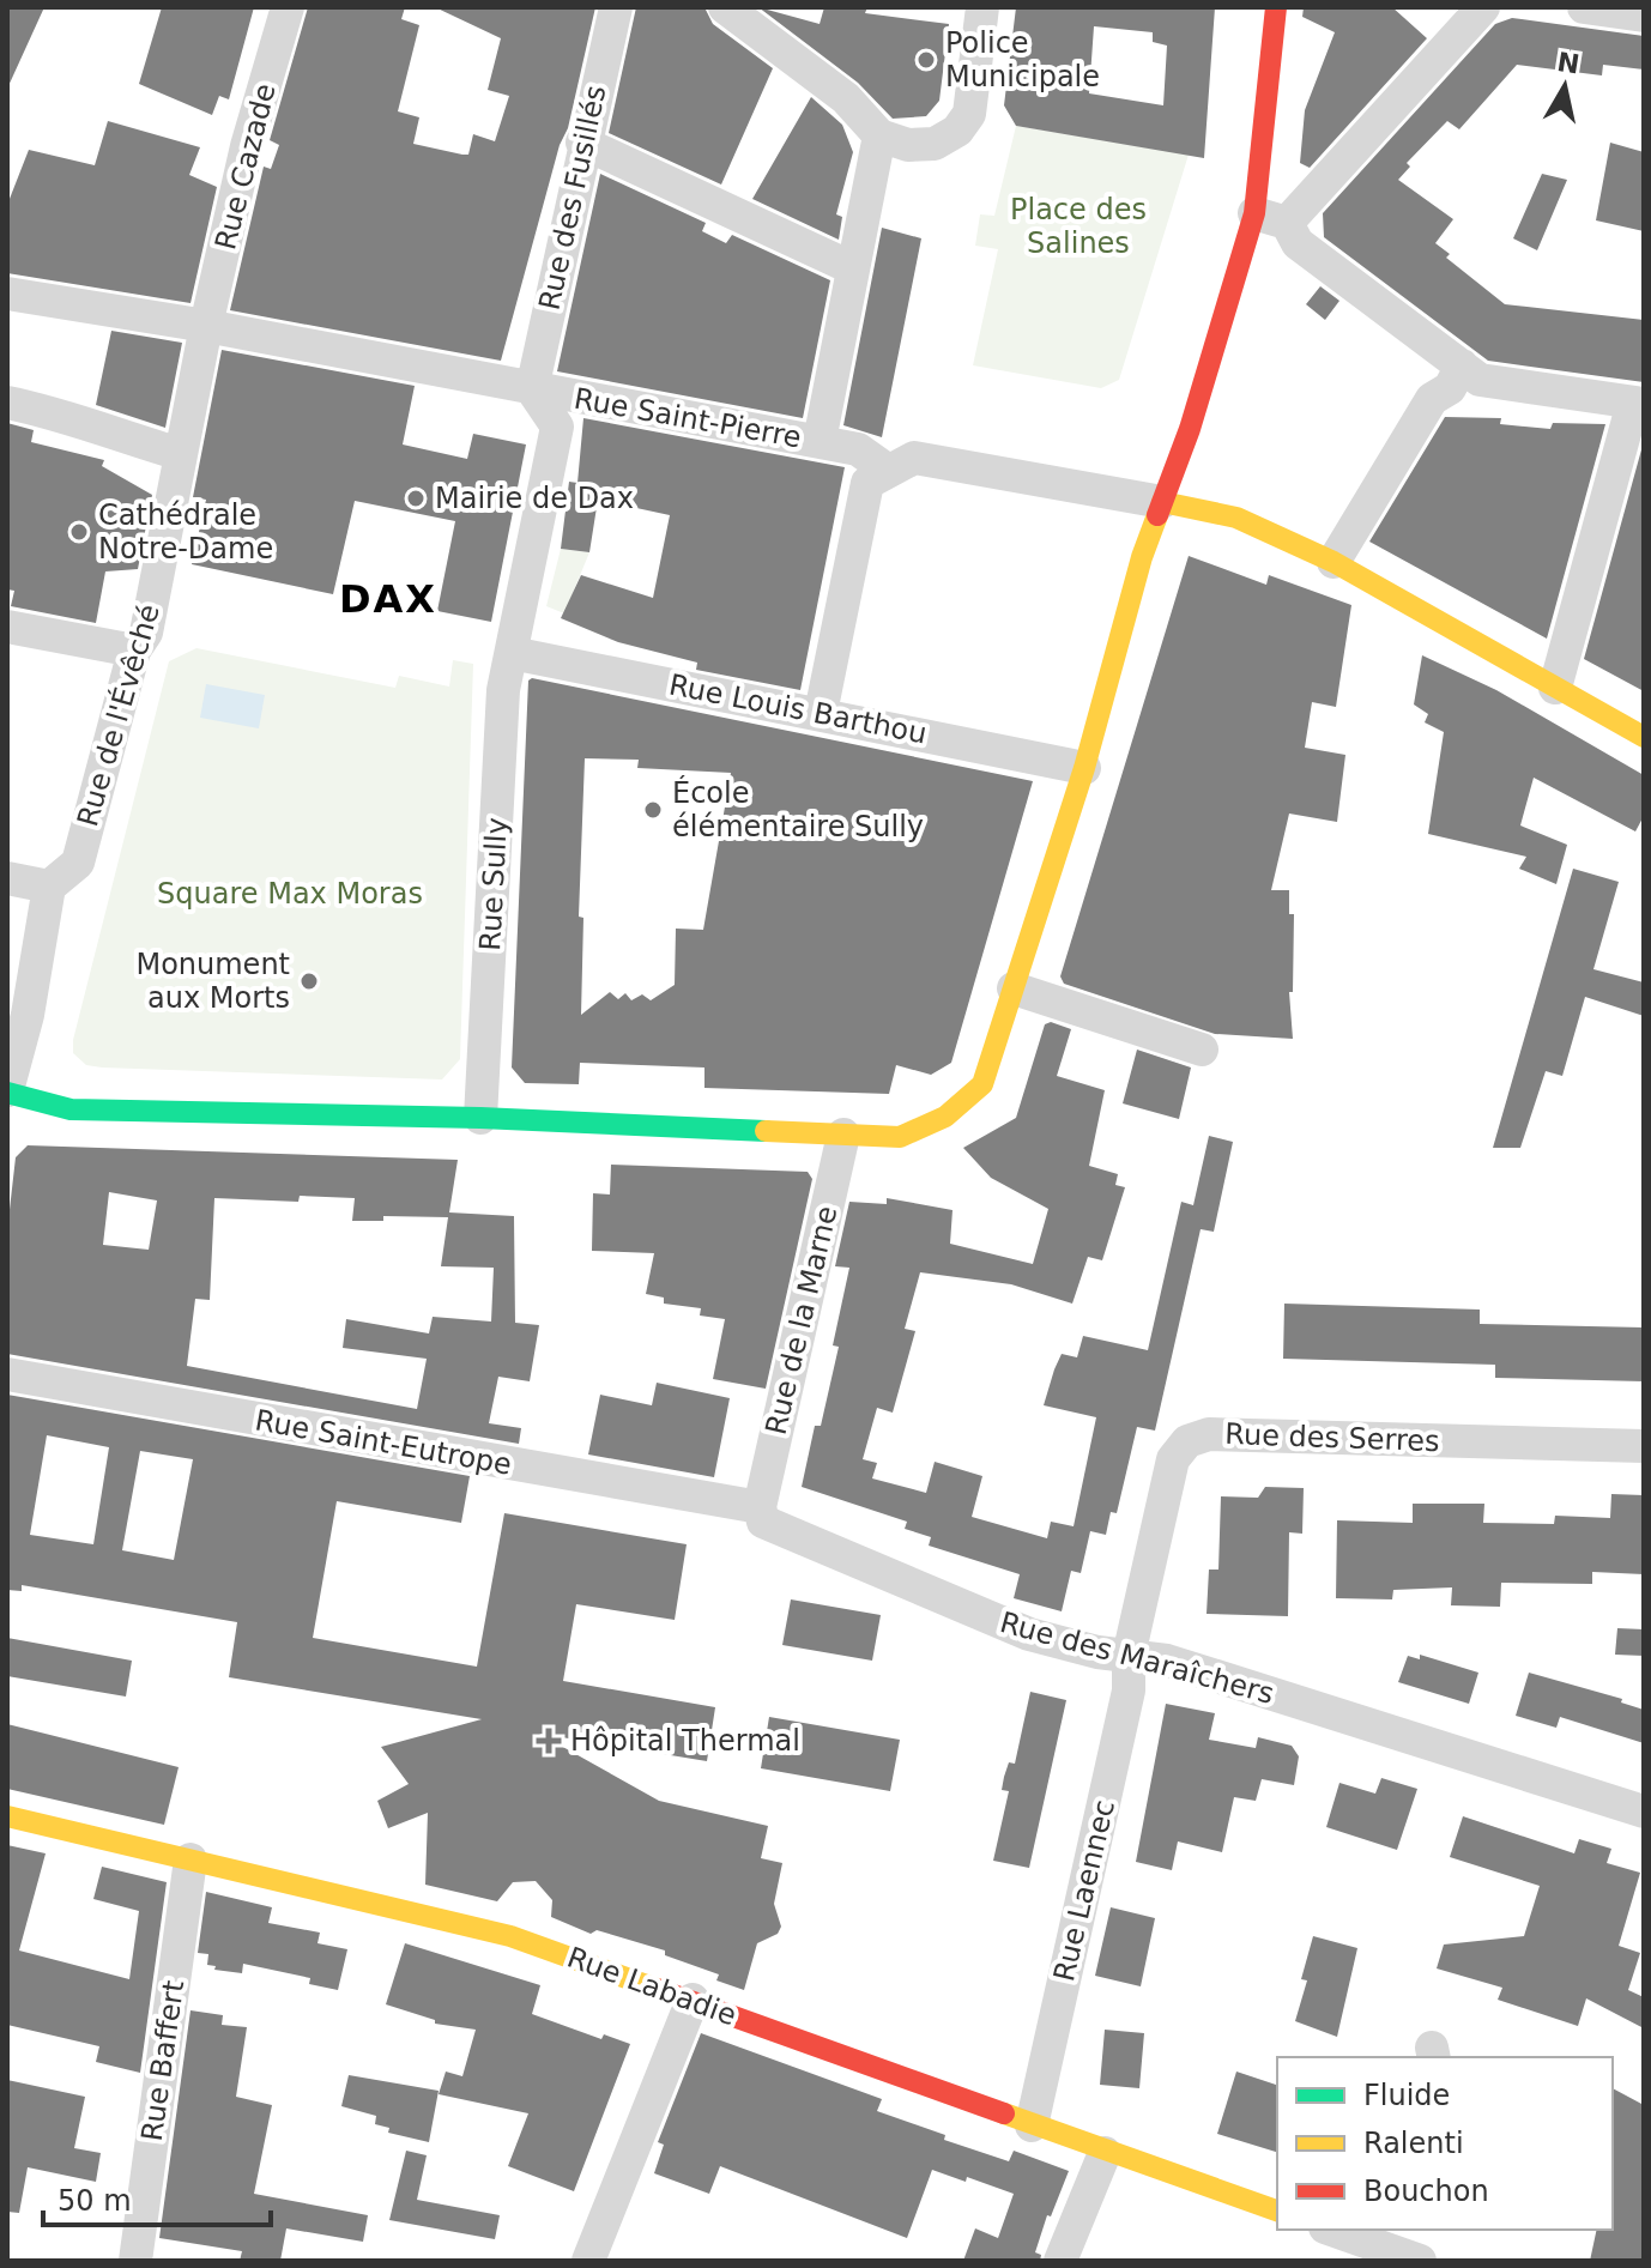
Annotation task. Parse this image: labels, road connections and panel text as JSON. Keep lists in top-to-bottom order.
{
  "streets": {
    "main road": ["Rue Labadie"],
    "street": [
      "Rue Cazade",
      "Rue des Fusillés",
      "Rue Saint-Pierre",
      "Rue Louis Barthou",
      "Rue de l'Évêché",
      "Rue Sully",
      "Rue de la Marne",
      "Rue des Serres",
      "Rue Saint-Eutrope",
      "Rue des Maraîchers",
      "Rue Laennec",
      "Rue Baffert"
    ]
  },
  "crossings": [
    ["Rue Cazade", "Rue Saint-Pierre"],
    ["Rue Cazade", "Rue de l'Évêché"],
    ["Rue des Fusillés", "Rue Saint-Pierre"],
    ["Rue des Fusillés", "Rue Sully"],
    ["Rue Saint-Pierre", "Rue de l'Évêché"],
    ["Rue Saint-Pierre", "Rue Sully"],
    ["Rue Louis Barthou", "Rue Sully"],
    ["Rue de la Marne", "Rue Saint-Eutrope"],
    ["Rue de la Marne", "Rue des Maraîchers"],
    ["Rue des Serres", "Rue des Maraîchers"],
    ["Rue des Serres", "Rue Laennec"],
    ["Rue Saint-Eutrope", "Rue des Maraîchers"],
    ["Rue des Maraîchers", "Rue Laennec"],
    ["Rue Laennec", "Rue Labadie"],
    ["Rue Labadie", "Rue Baffert"]
  ],
  "districts": ["DAX"],
  "parks": ["Place des Salines", "Square Max Moras"],
  "places": {
    "other": [
      "Police Municipale",
      "Mairie de Dax",
      "Cathédrale Notre-Dame",
      "École élémentaire Sully",
      "Monument aux Morts"
    ],
    "health": ["Hôpital Thermal"]
  },
  "legend": ["Fluide", "Ralenti", "Bouchon"],
  "scale_bar": "50 m",
  "north": "top"
}
